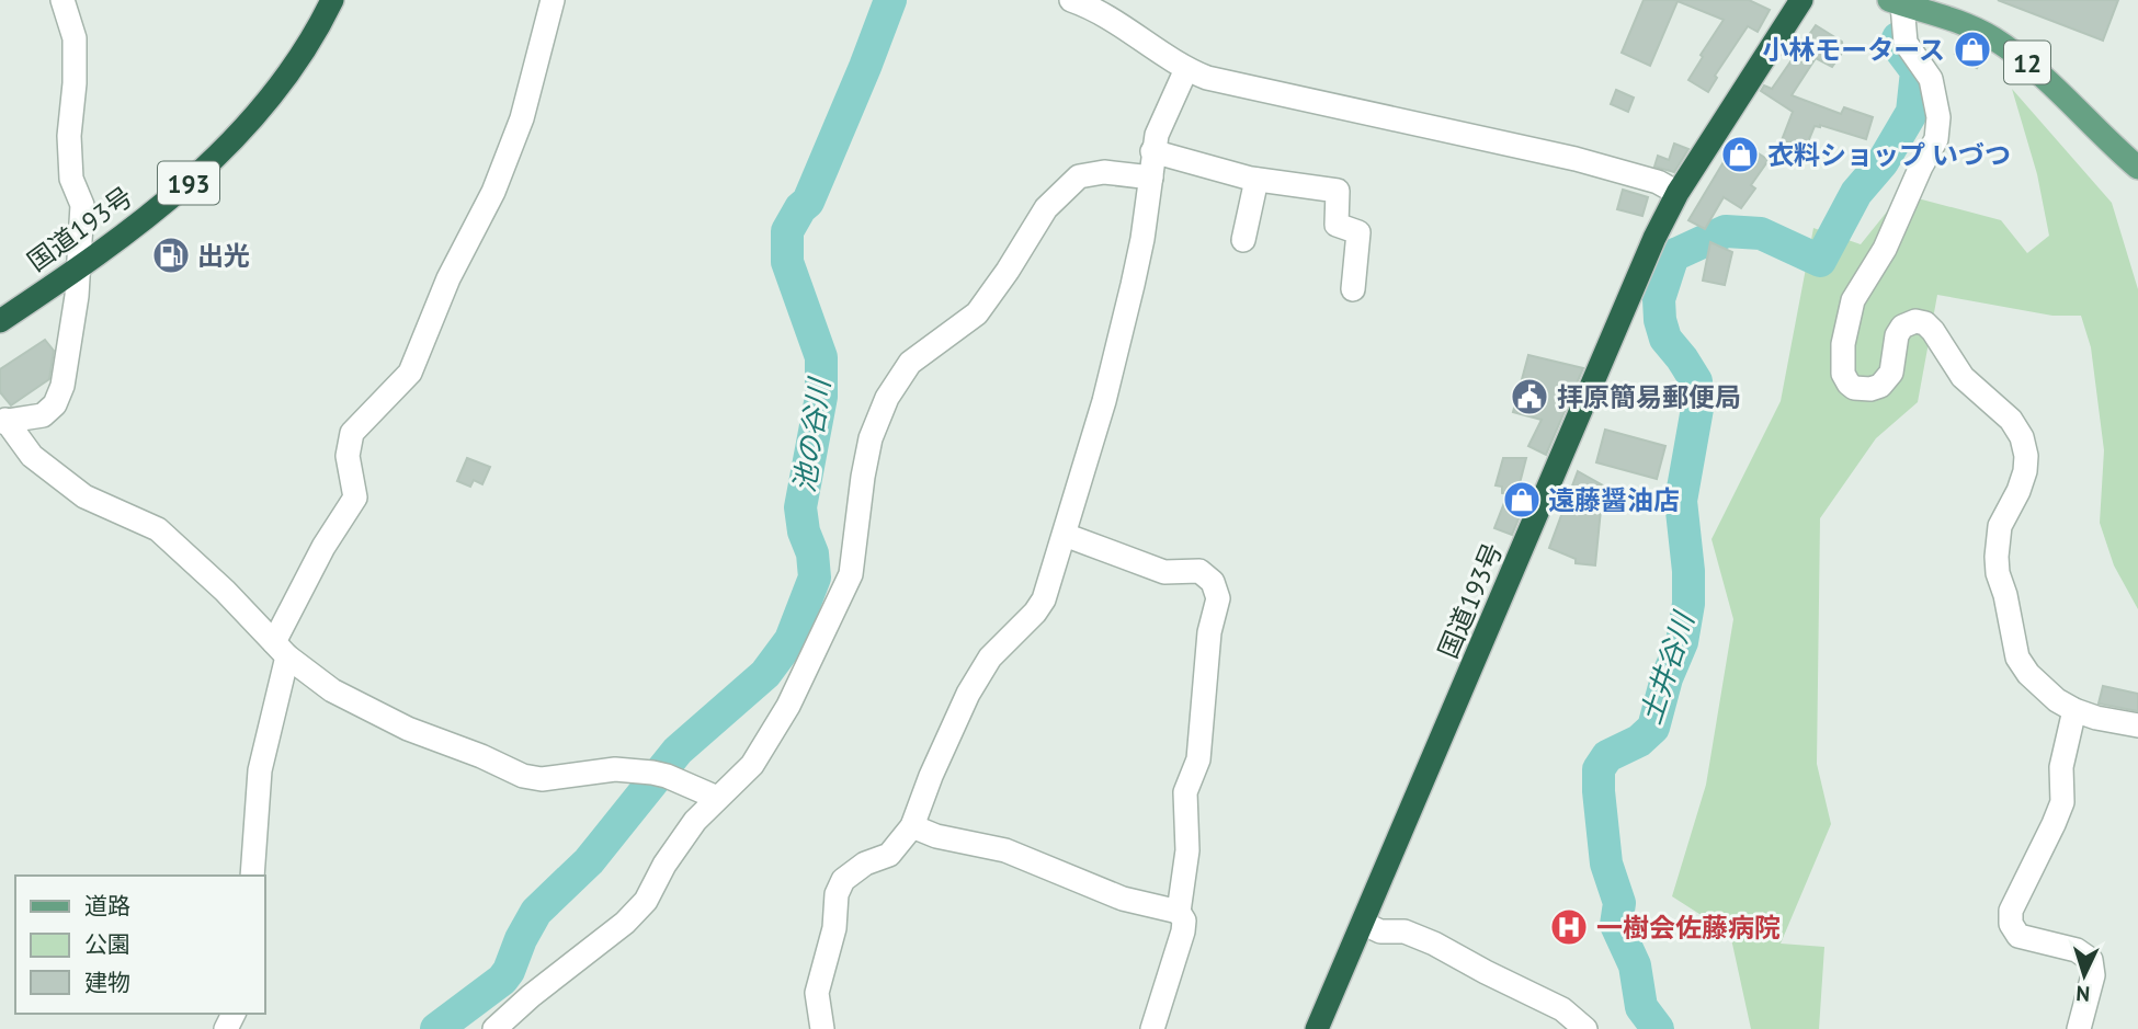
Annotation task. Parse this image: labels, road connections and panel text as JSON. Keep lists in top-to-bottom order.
{
  "streets": {
    "highway": ["193", "国道193号"],
    "main road": ["12"]
  },
  "water": ["池の谷川", "土井谷川"],
  "places": {
    "shop": ["小林モータース", "衣料ショップ いづつ", "遠藤醤油店"],
    "fuel station": ["出光"],
    "public building": ["拝原簡易郵便局"],
    "hospital": ["一樹会佐藤病院"]
  },
  "legend": ["道路", "公園", "建物"],
  "north": "bottom"
}
